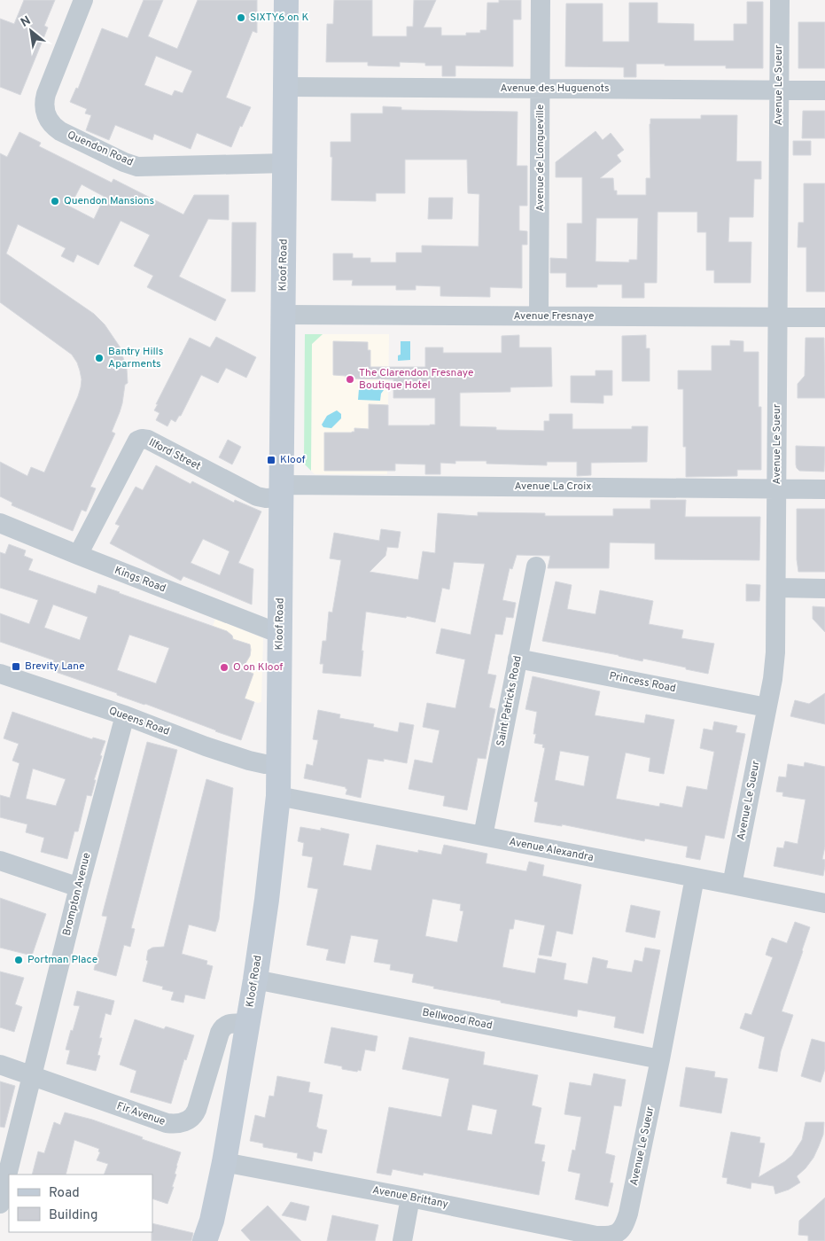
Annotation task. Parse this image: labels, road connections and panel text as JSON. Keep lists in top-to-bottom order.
{
  "streets": {
    "main road": ["Kloof Road"],
    "street": [
      "Avenue Le Sueur",
      "Avenue des Huguenots",
      "Quendon Road",
      "Avenue de Longueville",
      "Avenue Fresnaye",
      "Ilford Street",
      "Avenue La Croix",
      "Kings Road",
      "Princess Road",
      "Saint Patricks Road",
      "Queens Road",
      "Avenue Alexandra",
      "Brompton Avenue",
      "Bellwood Road",
      "Fir Avenue",
      "Avenue Brittany"
    ]
  },
  "crossings": [
    ["Avenue Le Sueur", "Avenue des Huguenots"],
    ["Avenue Le Sueur", "Avenue Fresnaye"],
    ["Avenue Le Sueur", "Avenue La Croix"],
    ["Avenue Le Sueur", "Princess Road"],
    ["Avenue Le Sueur", "Avenue Alexandra"],
    ["Avenue Le Sueur", "Bellwood Road"],
    ["Avenue Le Sueur", "Avenue Brittany"],
    ["Avenue des Huguenots", "Avenue de Longueville"],
    ["Avenue des Huguenots", "Kloof Road"],
    ["Quendon Road", "Kloof Road"],
    ["Avenue de Longueville", "Avenue Fresnaye"],
    ["Kloof Road", "Avenue Fresnaye"],
    ["Kloof Road", "Ilford Street"],
    ["Kloof Road", "Avenue La Croix"],
    ["Kloof Road", "Kings Road"],
    ["Kloof Road", "Queens Road"],
    ["Kloof Road", "Avenue Alexandra"],
    ["Kloof Road", "Bellwood Road"],
    ["Kloof Road", "Fir Avenue"],
    ["Kloof Road", "Avenue Brittany"],
    ["Ilford Street", "Avenue La Croix"],
    ["Ilford Street", "Kings Road"],
    ["Princess Road", "Saint Patricks Road"],
    ["Saint Patricks Road", "Avenue Alexandra"],
    ["Queens Road", "Brompton Avenue"],
    ["Brompton Avenue", "Fir Avenue"]
  ],
  "places": {
    "other": [
      "SIXTY6 on K",
      "Quendon Mansions",
      "Bantry Hills Aparments",
      "The Clarendon Fresnaye Boutique Hotel",
      "O on Kloof",
      "Portman Place"
    ],
    "transit": ["Kloof", "Brevity Lane"]
  },
  "legend": ["Road", "Building"],
  "north": "top left"
}
